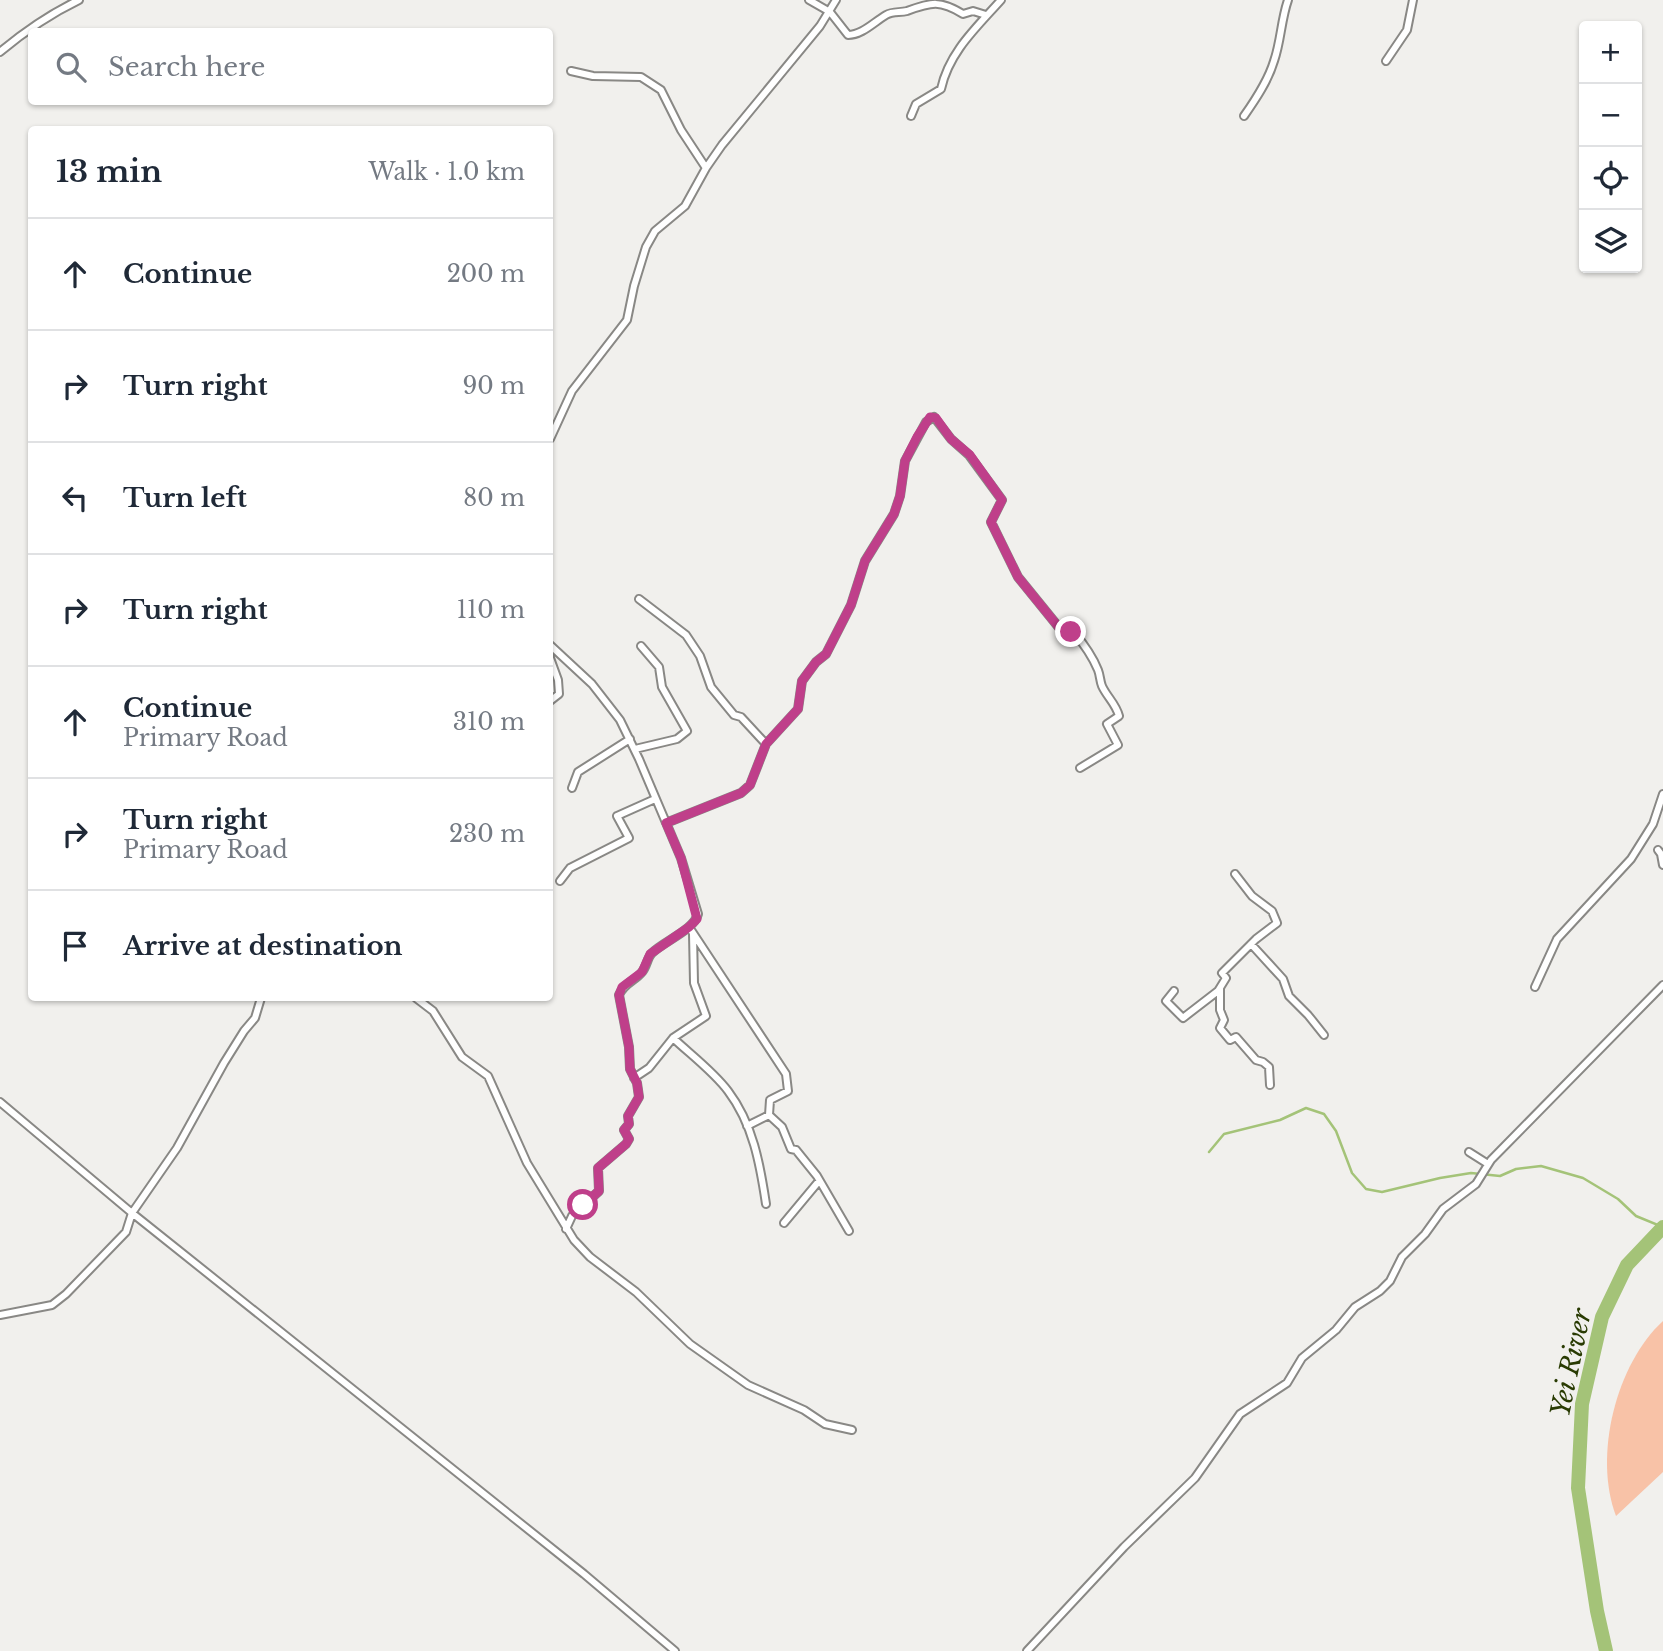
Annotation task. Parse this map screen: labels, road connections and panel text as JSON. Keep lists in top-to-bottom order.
{
  "water": ["Yei River"],
  "page": {
    "map_buttons": ["+", "−"],
    "search": "Search here",
    "heading": ["13 min", "Walk · 1.0 km"],
    "list": [
      ["Continue", "200 m"],
      ["Turn right", "90 m"],
      ["Turn left", "80 m"],
      ["Turn right", "110 m"],
      ["Continue", "Primary Road", "310 m"],
      ["Turn right", "Primary Road", "230 m"],
      "Arrive at destination"
    ]
  }
}
